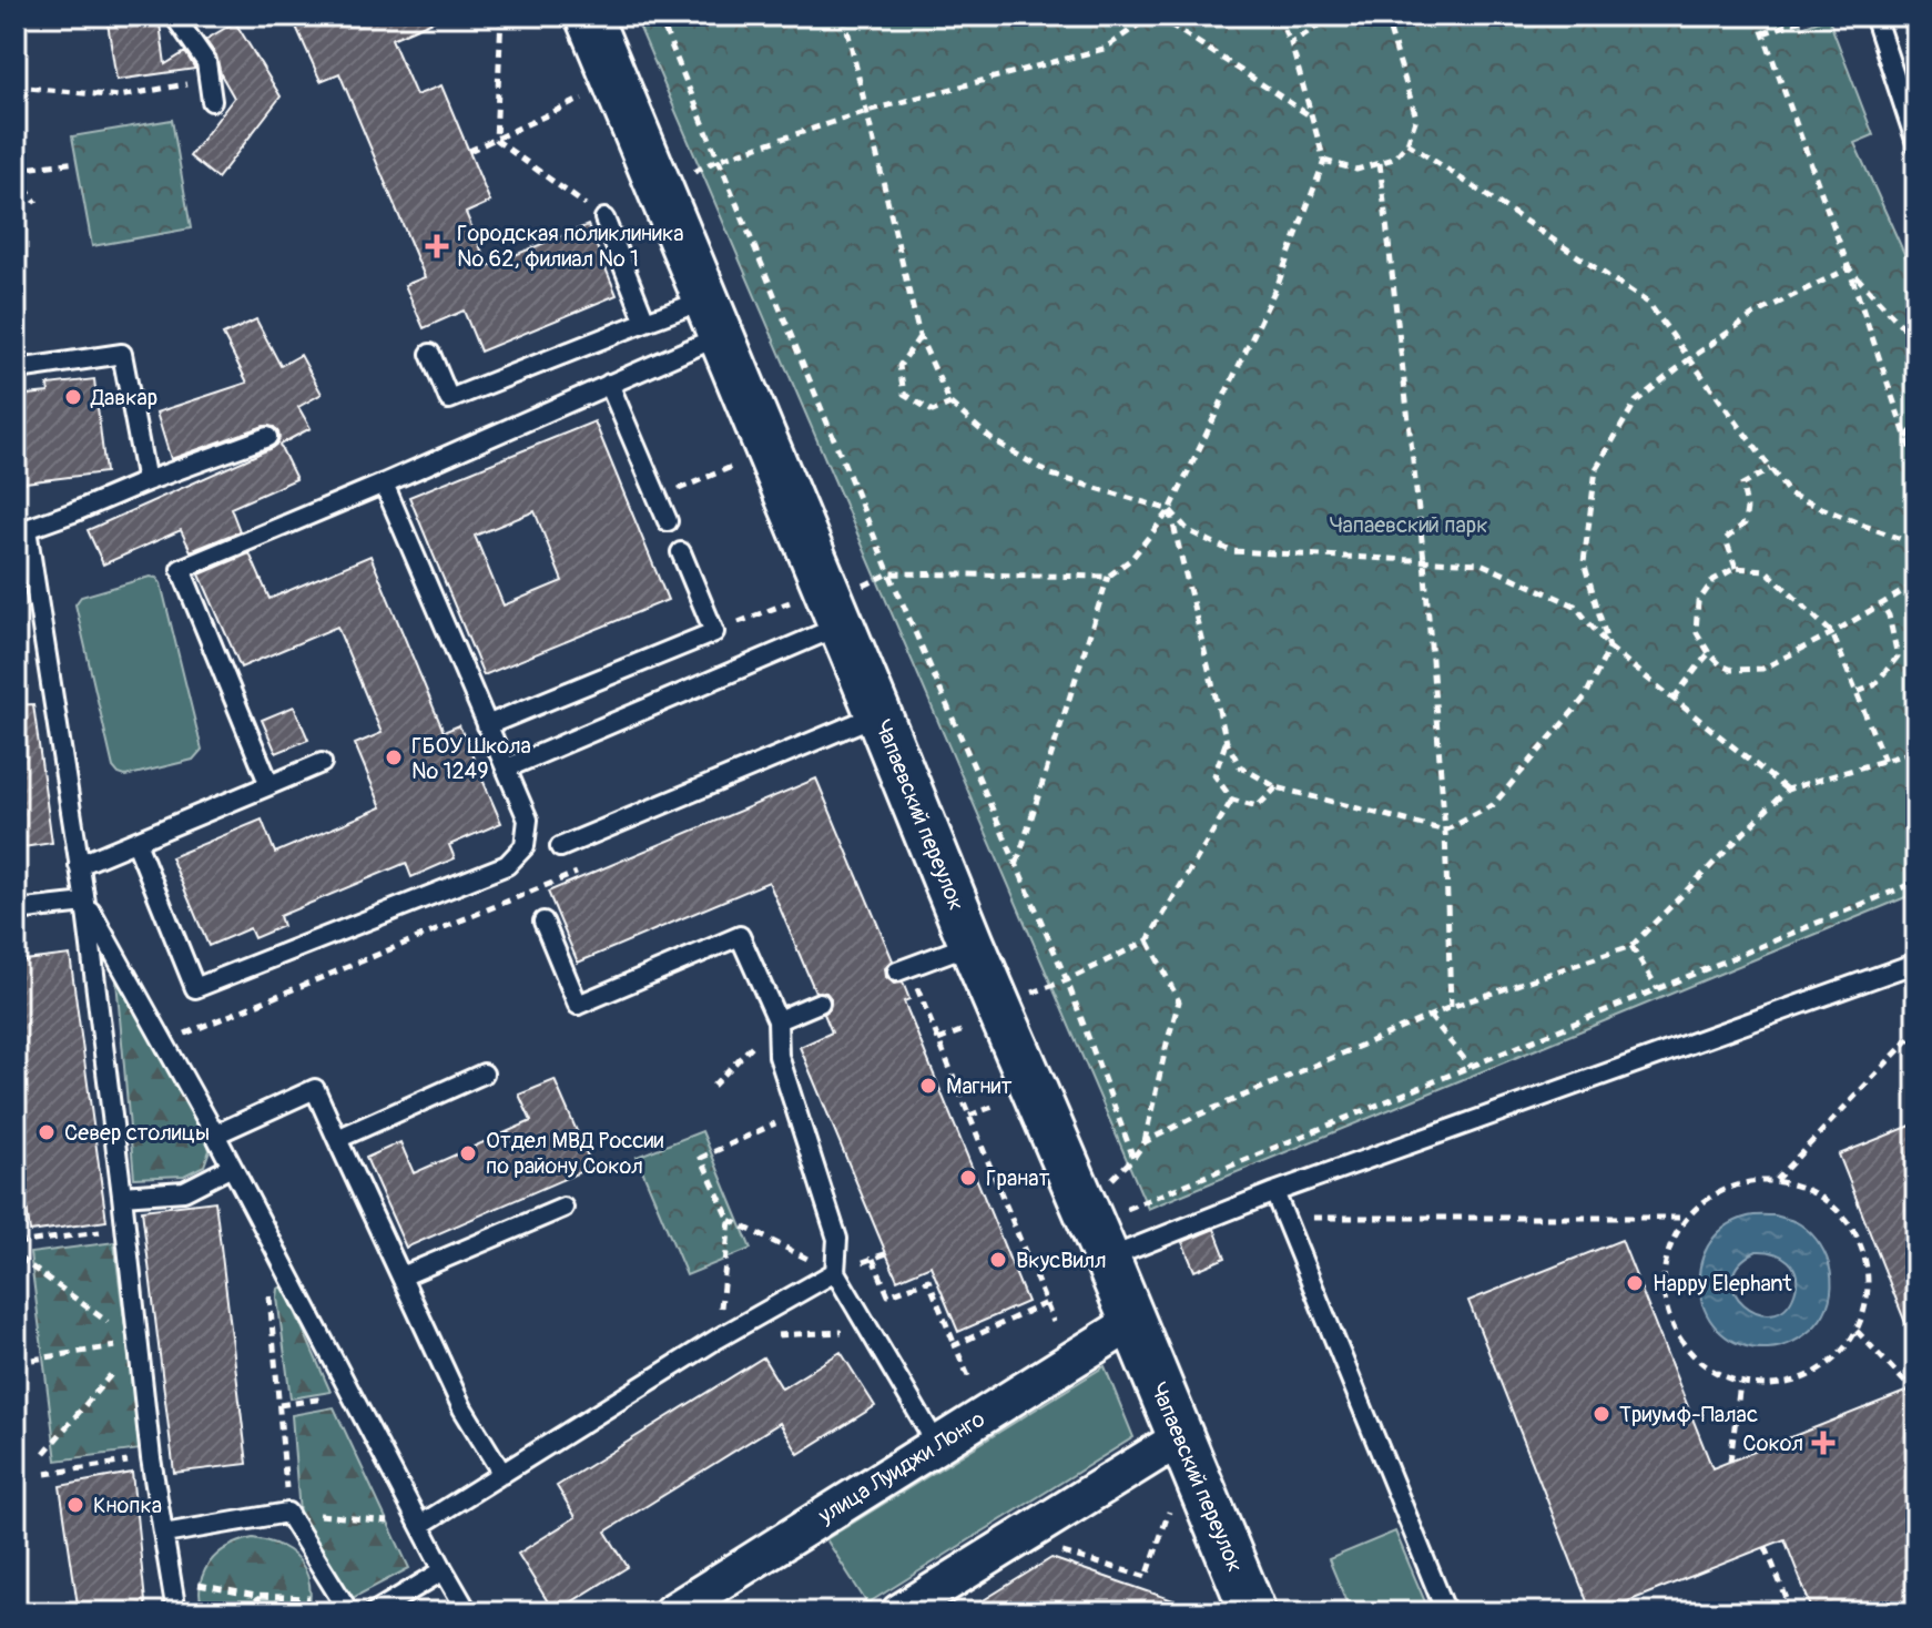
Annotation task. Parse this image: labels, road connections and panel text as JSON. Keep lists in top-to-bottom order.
{
  "streets": {
    "street": ["Чапаевский переулок", "улица Луиджи Лонго"]
  },
  "crossings": [
    ["Чапаевский переулок", "улица Луиджи Лонго"]
  ],
  "parks": ["Чапаевский парк"],
  "places": {
    "health": ["Городская поликлиника № 62, филиал № 1", "Сокол"],
    "other": [
      "Давкар",
      "ГБОУ Школа № 1249",
      "Магнит",
      "Север столицы",
      "Отдел МВД России по району Сокол",
      "Гранат",
      "ВкусВилл",
      "Happy Elephant",
      "Триумф-Палас",
      "Кнопка"
    ]
  }
}
